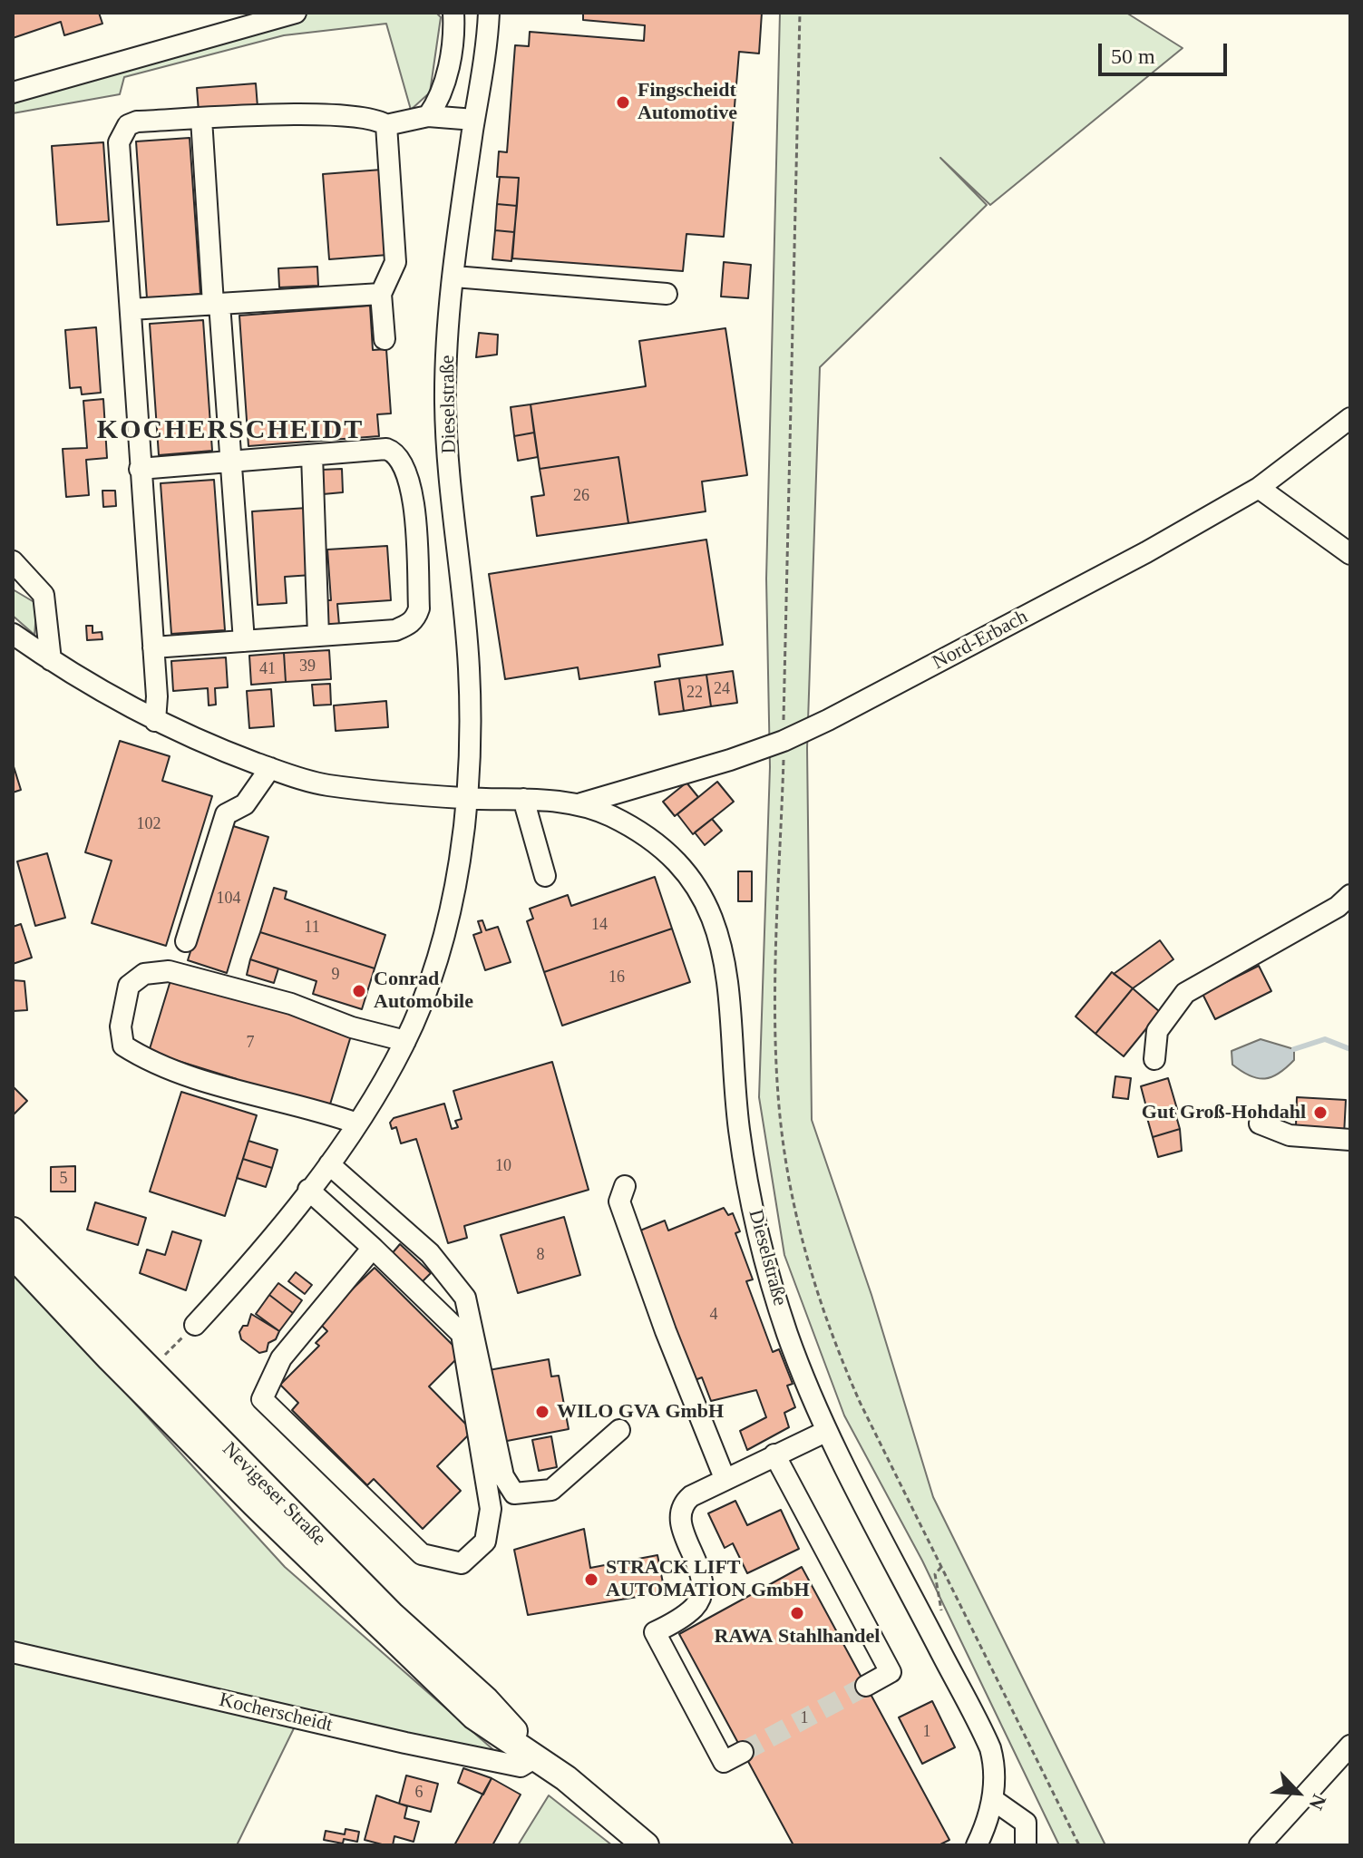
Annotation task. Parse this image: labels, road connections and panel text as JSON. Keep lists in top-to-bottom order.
{
  "streets": {
    "main road": ["Nevigeser Straße"],
    "street": ["Dieselstraße", "Nord-Erbach", "Kocherscheidt"]
  },
  "crossings": [
    ["Dieselstraße", "Nord-Erbach"],
    ["Nevigeser Straße", "Kocherscheidt"]
  ],
  "districts": ["KOCHERSCHEIDT"],
  "places": [
    "Fingscheidt Automotive",
    "Conrad Automobile",
    "Gut Groß-Hohdahl",
    "WILO GVA GmbH",
    "STRACK LIFT AUTOMATION GmbH",
    "RAWA Stahlhandel"
  ],
  "house_numbers": [
    "26",
    "39",
    "41",
    "24",
    "22",
    "102",
    "104",
    "14",
    "11",
    "9",
    "16",
    "7",
    "10",
    "5",
    "8",
    "4",
    "1",
    "1",
    "6"
  ],
  "scale_bar": "50 m",
  "north": "bottom right"
}
